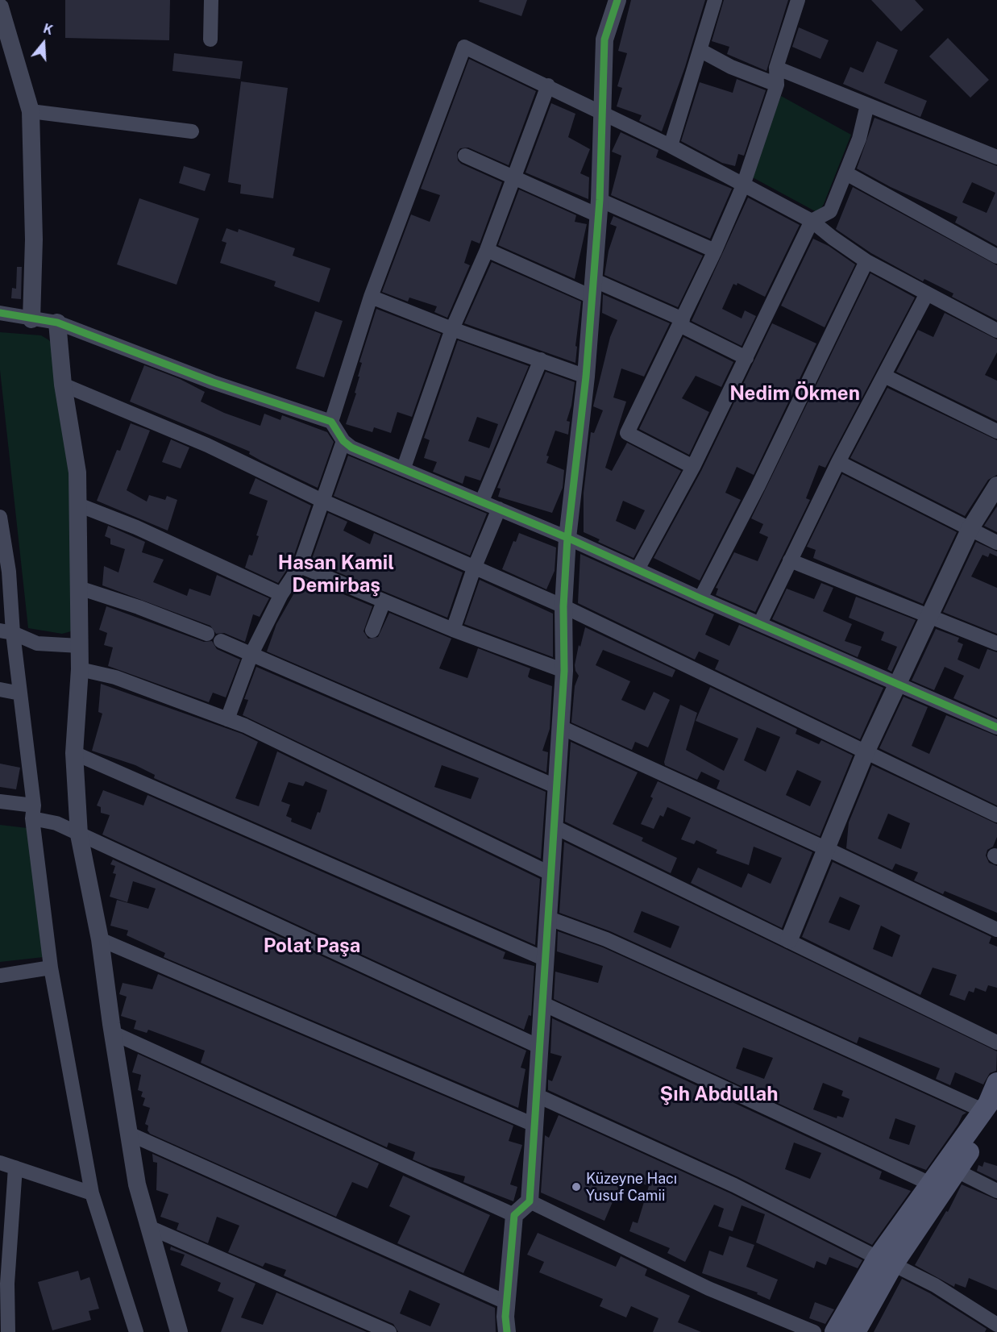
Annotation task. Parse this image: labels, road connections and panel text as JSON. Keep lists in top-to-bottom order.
{
  "districts": [
    "Nedim Ökmen",
    "Hasan Kamil Demirbaş",
    "Polat Paşa",
    "Şıh Abdullah"
  ],
  "places": ["Küzeyne Hacı Yusuf Camii"],
  "north": "top"
}
